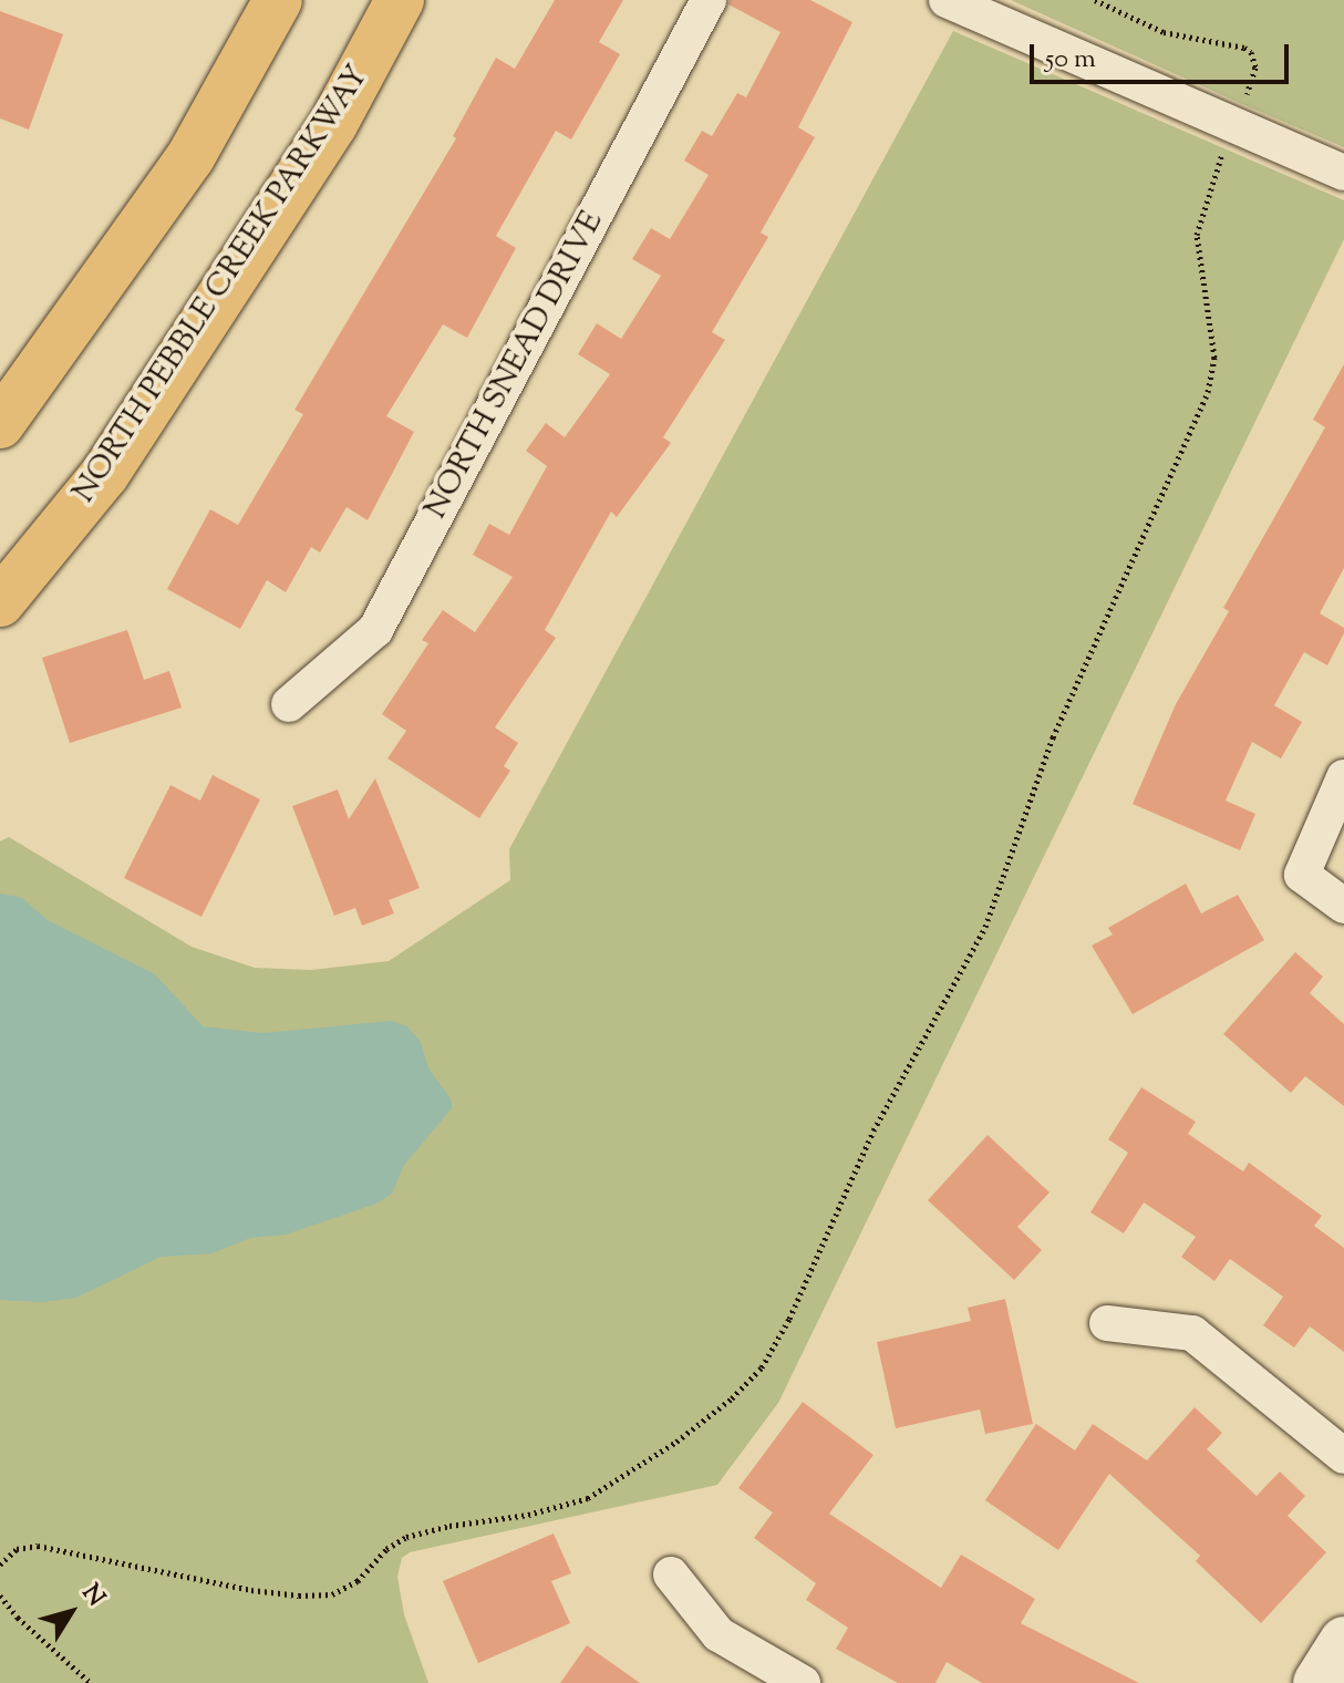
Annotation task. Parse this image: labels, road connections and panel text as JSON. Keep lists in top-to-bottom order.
{
  "streets": {
    "main road": ["NORTH PEBBLE CREEK PARKWAY"],
    "street": ["NORTH SNEAD DRIVE"]
  },
  "scale_bar": "50 m",
  "north": "top right"
}
